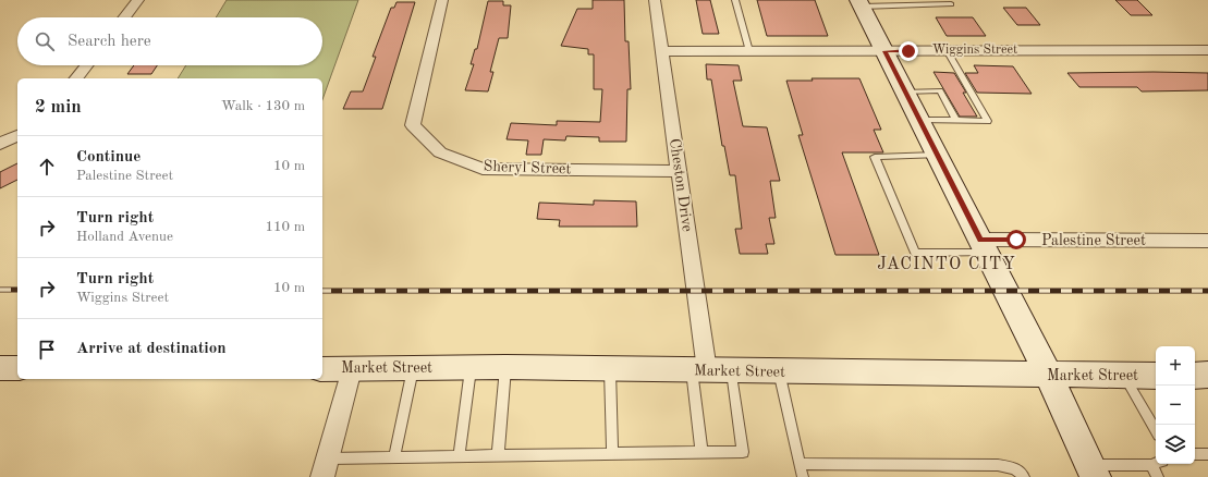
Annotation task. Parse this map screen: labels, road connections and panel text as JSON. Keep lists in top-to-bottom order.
{
  "streets": {
    "main road": ["Market Street"],
    "street": [
      "Wiggins Street",
      "Sheryl Street",
      "Cheston Drive",
      "Palestine Street"
    ]
  },
  "crossings": [
    ["Wiggins Street", "Cheston Drive"],
    ["Sheryl Street", "Cheston Drive"],
    ["Cheston Drive", "Market Street"]
  ],
  "districts": ["JACINTO CITY"],
  "page": {
    "search": "Search here",
    "heading": ["2 min", "Walk · 130 m"],
    "list": [
      ["Continue", "Palestine Street", "10 m"],
      ["Turn right", "Holland Avenue", "110 m"],
      ["Turn right", "Wiggins Street", "10 m"],
      "Arrive at destination"
    ],
    "map_buttons": ["+", "−"]
  }
}
